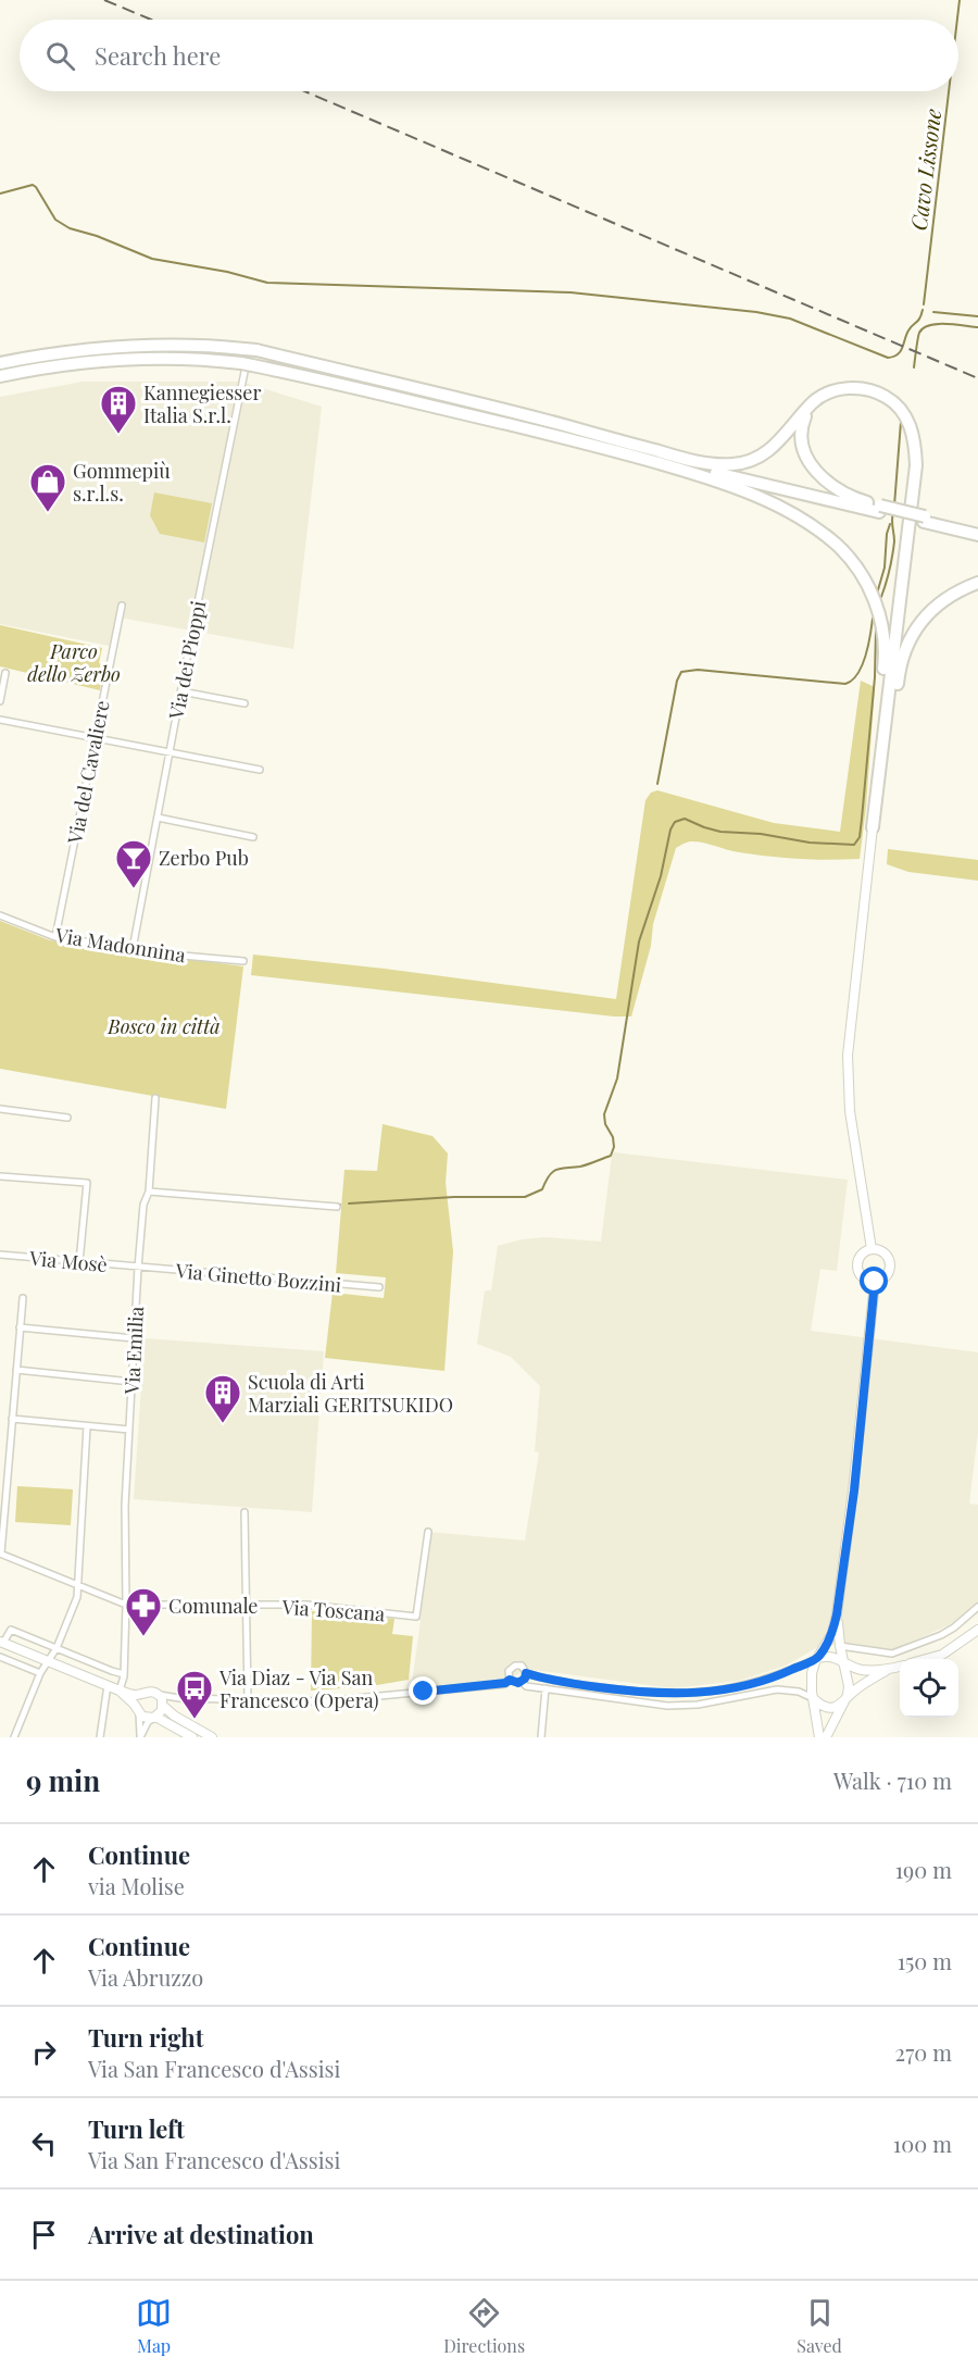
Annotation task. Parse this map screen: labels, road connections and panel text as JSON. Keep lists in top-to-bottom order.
{
  "streets": {
    "street": [
      "Via dei Pioppi",
      "Via del Cavaliere",
      "Via Madonnina",
      "Via Mosè",
      "Via Ginetto Bozzini",
      "Via Emilia",
      "Via Toscana"
    ]
  },
  "crossings": [
    ["Via dei Pioppi", "Via Madonnina"],
    ["Via del Cavaliere", "Via Madonnina"],
    ["Via Mosè", "Via Ginetto Bozzini"],
    ["Via Mosè", "Via Emilia"],
    ["Via Ginetto Bozzini", "Via Emilia"],
    ["Via Emilia", "Via Toscana"]
  ],
  "water": ["Cavo Lissone"],
  "parks": ["Parco dello Zerbo", "Bosco in città"],
  "places": {
    "building": ["Kannegiesser Italia S.r.l.", "Scuola di Arti Marziali GERITSUKIDO"],
    "shop": ["Gommepiù s.r.l.s."],
    "bar": ["Zerbo Pub"],
    "pharmacy": ["Comunale"],
    "bus stop": ["Via Diaz - Via San Francesco (Opera)"]
  },
  "page": {
    "search": "Search here",
    "heading": ["9 min", "Walk · 710 m"],
    "list": [
      ["Continue", "via Molise", "190 m"],
      ["Continue", "Via Abruzzo", "150 m"],
      ["Turn right", "Via San Francesco d'Assisi", "270 m"],
      ["Turn left", "Via San Francesco d'Assisi", "100 m"],
      "Arrive at destination"
    ],
    "nav": ["Map", "Directions", "Saved"]
  }
}
